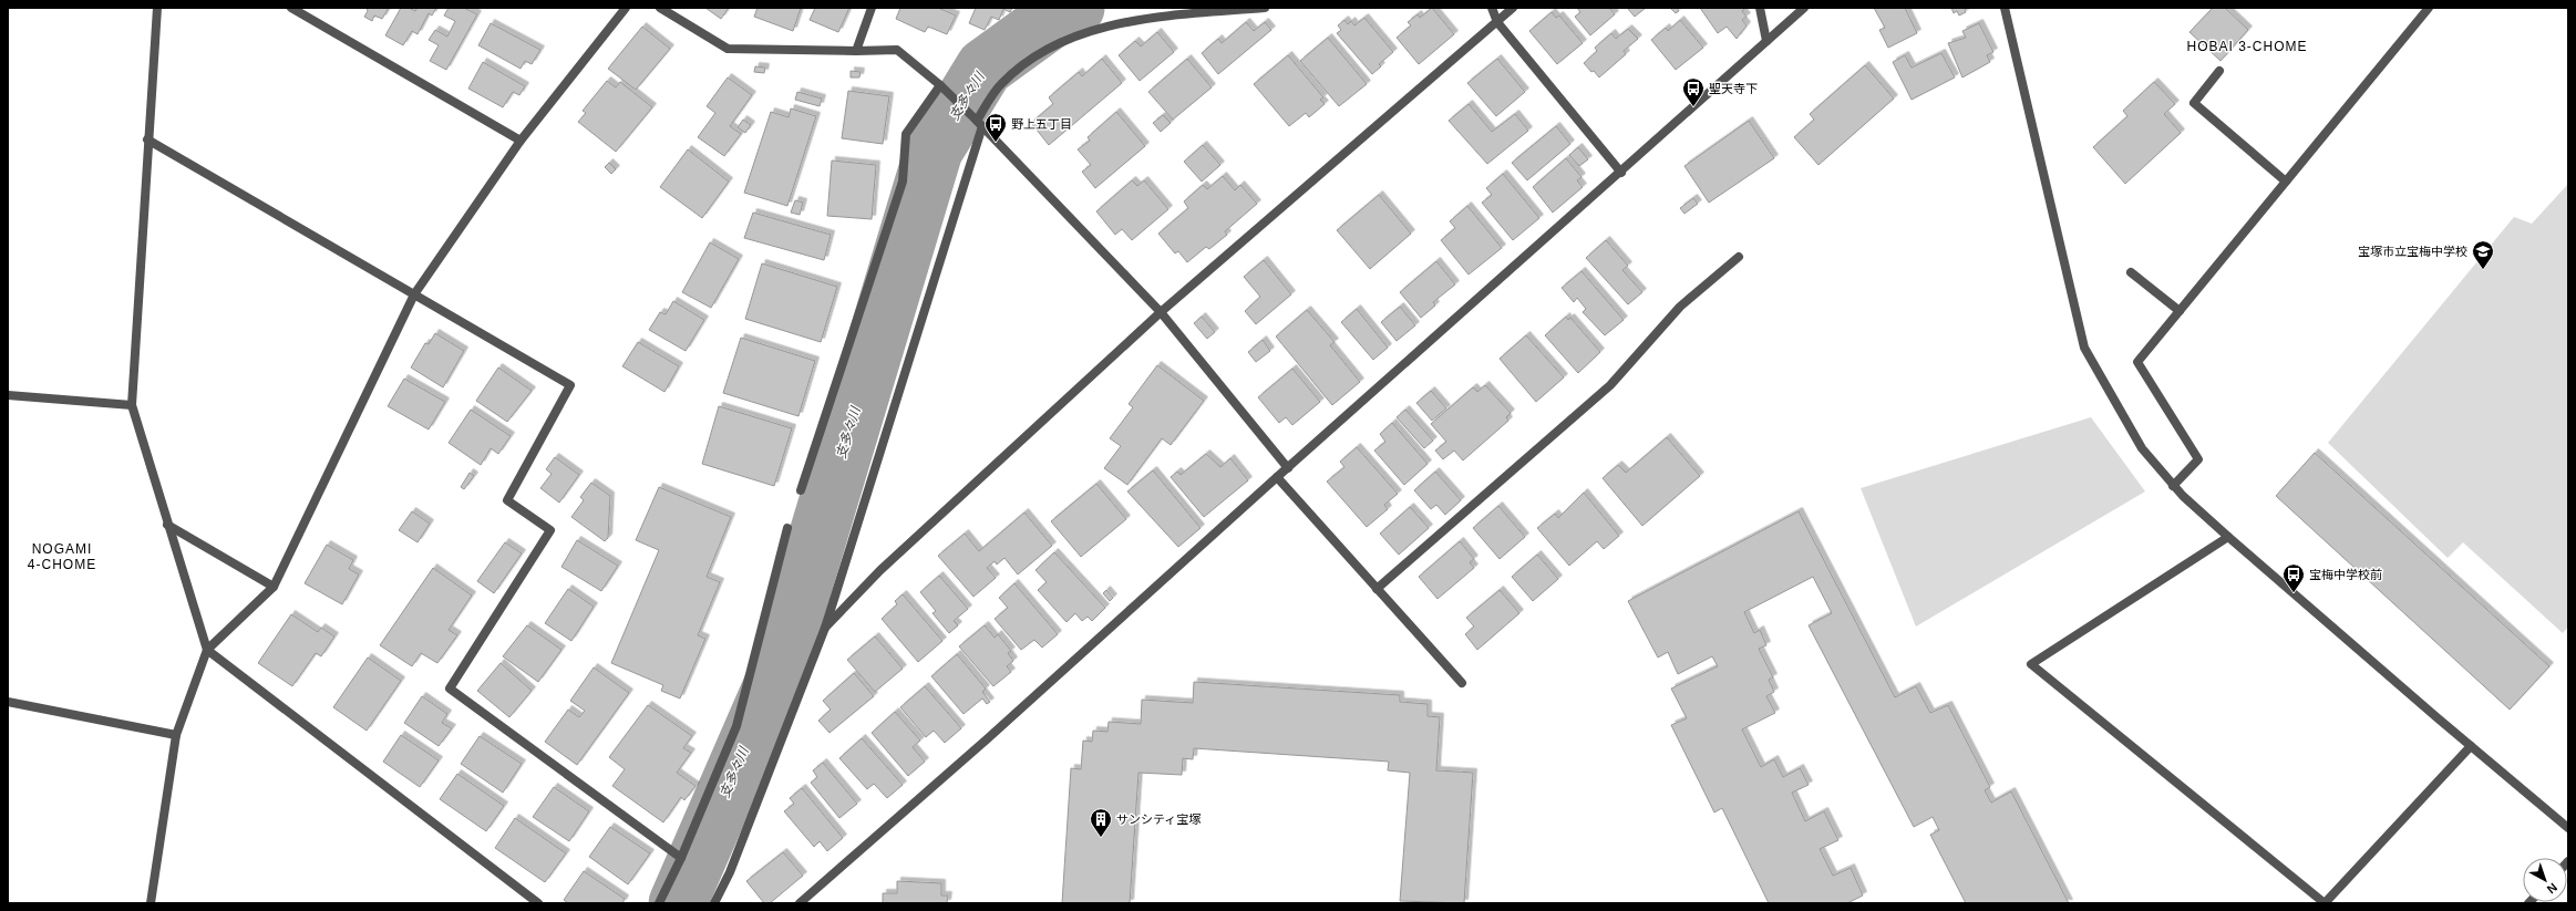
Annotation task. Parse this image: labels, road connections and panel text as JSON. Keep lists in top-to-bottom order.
{
  "districts": ["HOBAI 3-CHOME", "NOGAMI 4-CHOME"],
  "water": ["支多々川"],
  "places": {
    "bus stop": ["聖天寺下", "野上五丁目", "宝梅中学校前"],
    "school or university": ["宝塚市立宝梅中学校"],
    "building": ["サンシティ宝塚"]
  },
  "north": "bottom right"
}
